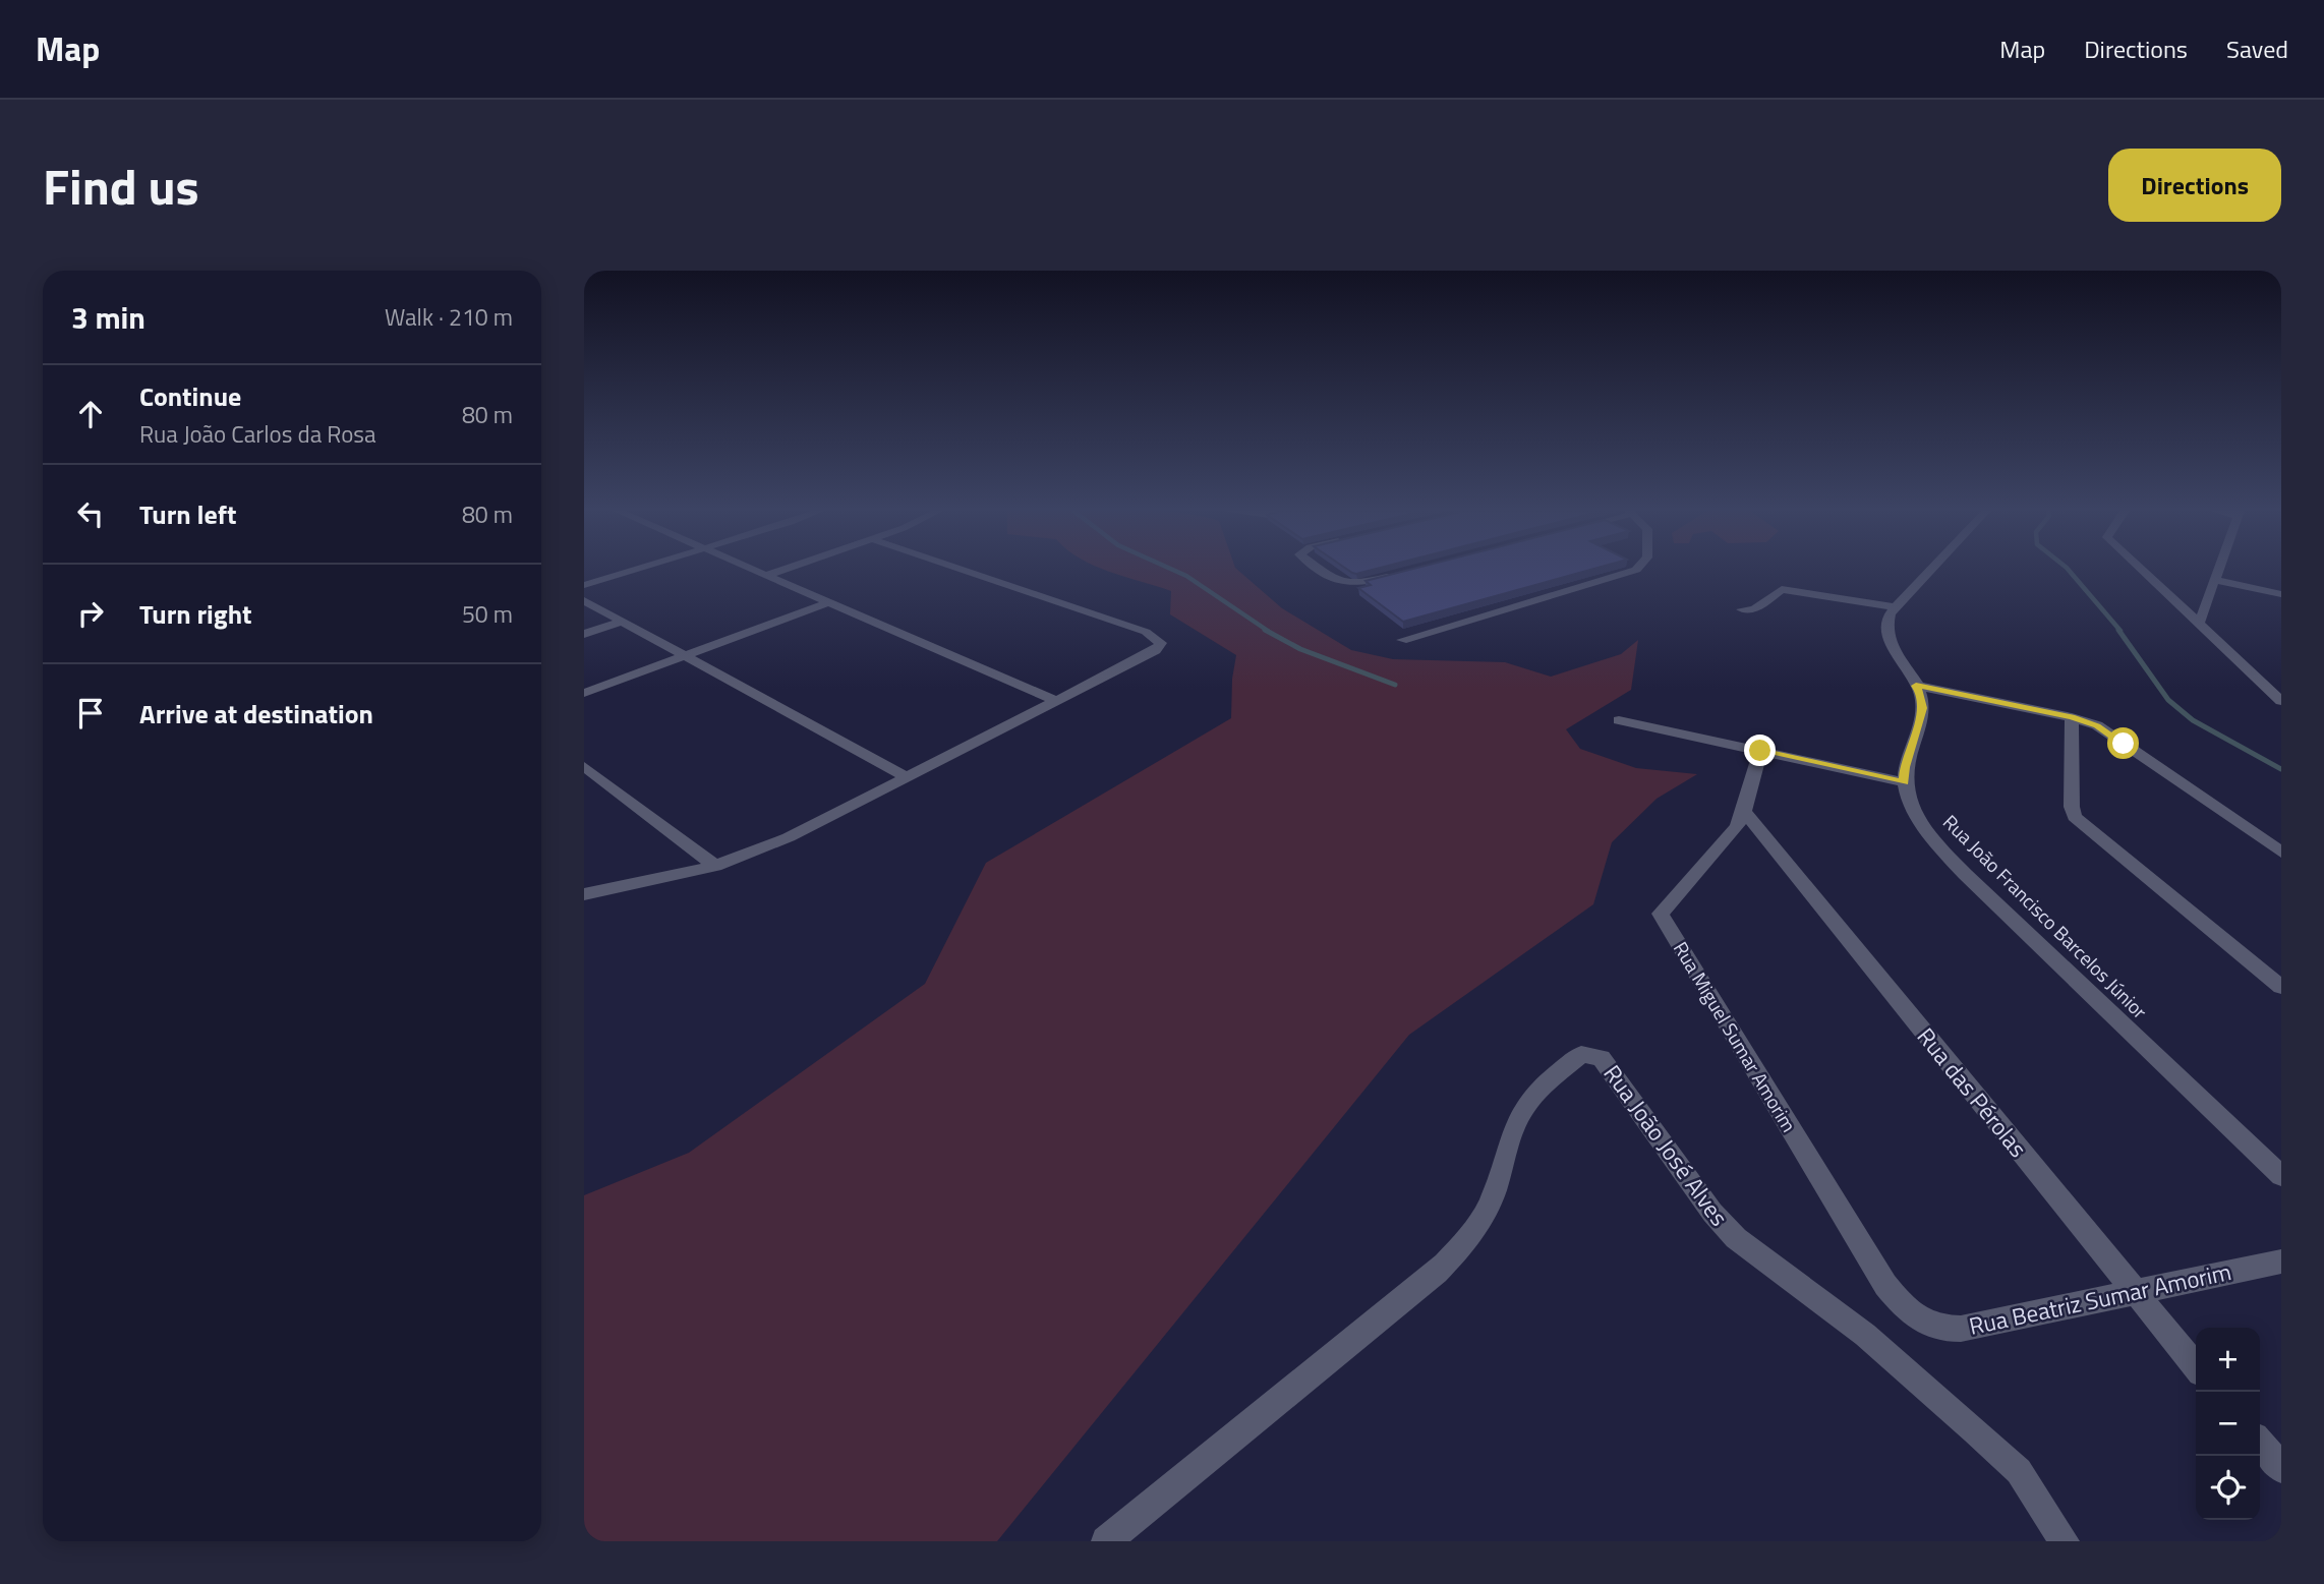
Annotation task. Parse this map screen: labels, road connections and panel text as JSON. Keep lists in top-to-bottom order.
{
  "streets": {
    "street": [
      "Rua João Francisco Barcelos Júnior",
      "Rua Miguel Sumar Amorim",
      "Rua das Pérolas",
      "Rua João José Alves",
      "Rua Beatriz Sumar Amorim"
    ]
  },
  "crossings": [
    ["Rua Miguel Sumar Amorim", "Rua das Pérolas"],
    ["Rua Miguel Sumar Amorim", "Rua Beatriz Sumar Amorim"],
    ["Rua das Pérolas", "Rua Beatriz Sumar Amorim"]
  ],
  "page": {
    "header": "Map",
    "nav": ["Map", "Directions", "Saved"],
    "title": "Find us",
    "buttons": "Directions",
    "heading": ["3 min", "Walk · 210 m"],
    "list": [
      ["Continue", "Rua João Carlos da Rosa", "80 m"],
      ["Turn left", "80 m"],
      ["Turn right", "50 m"],
      "Arrive at destination"
    ],
    "map_buttons": ["+", "−"]
  }
}
